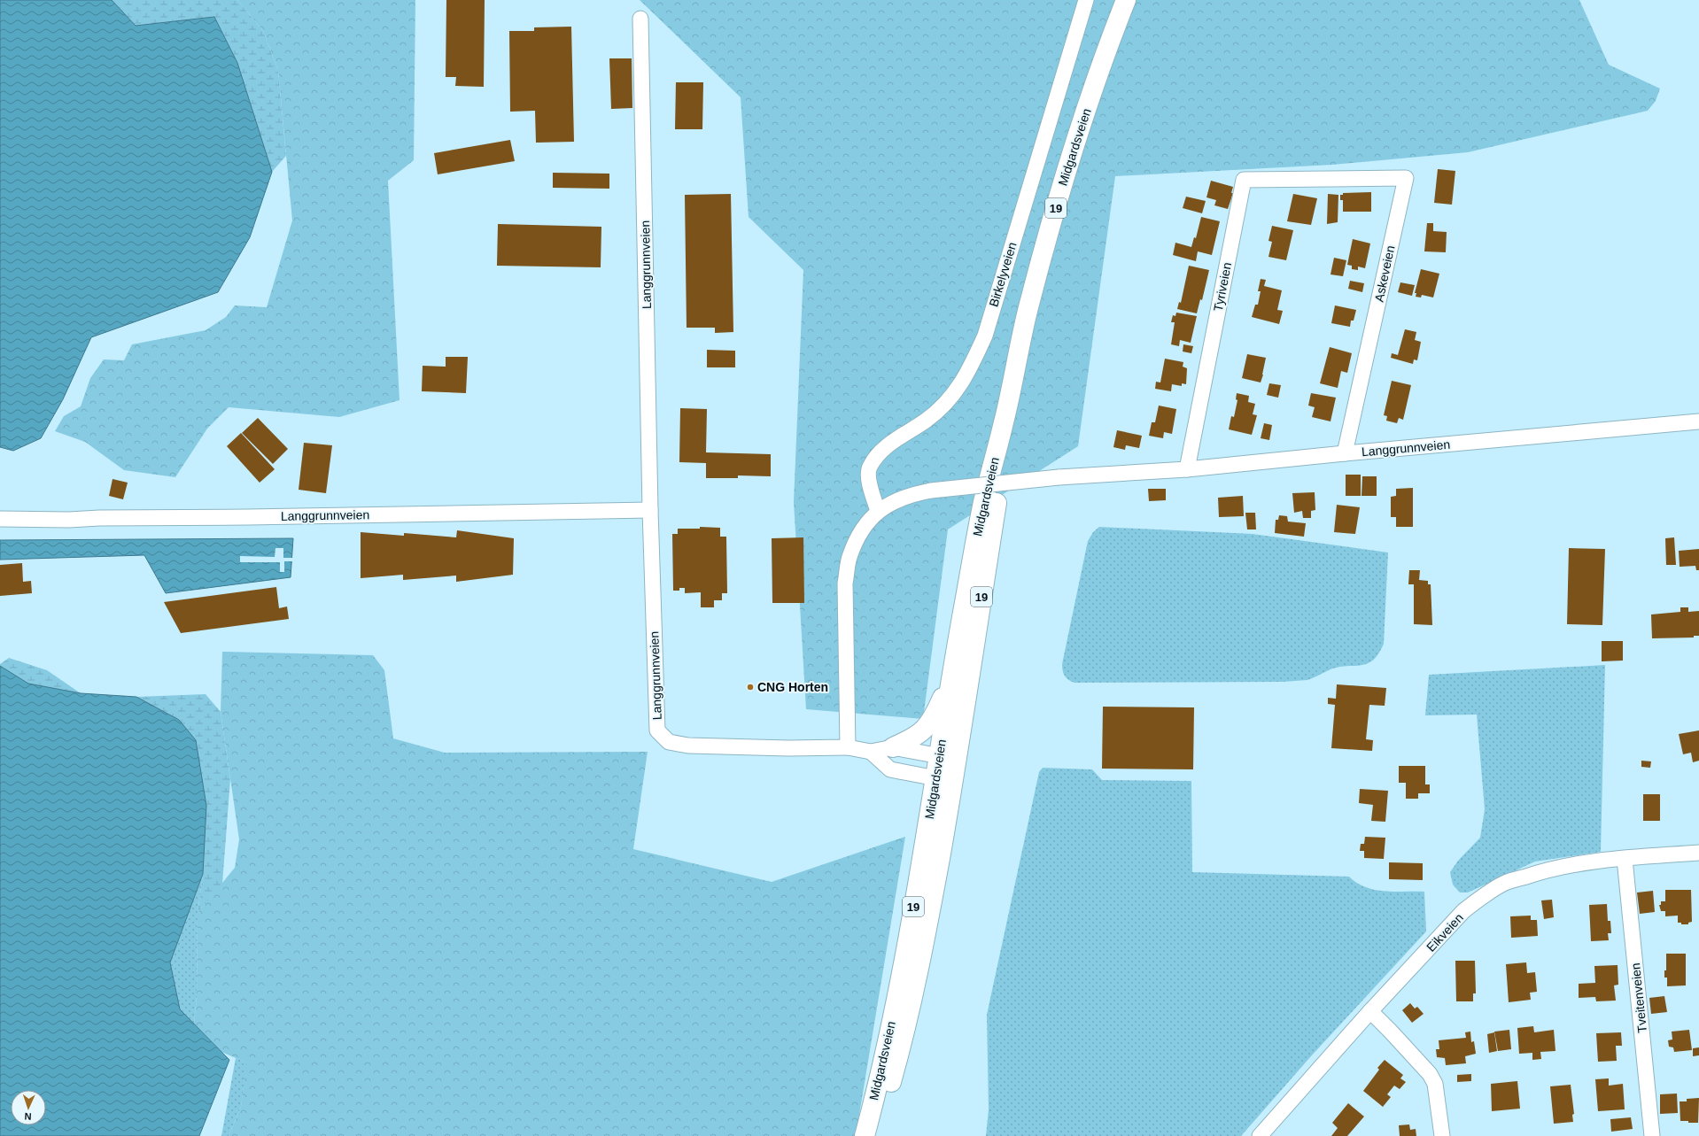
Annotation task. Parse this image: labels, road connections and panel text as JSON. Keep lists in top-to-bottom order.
{
  "streets": {
    "highway": ["Midgardsveien", "19"],
    "street": [
      "Langgrunnveien",
      "Askeveien",
      "Birkelyveien",
      "Tyriveien",
      "Eikveien",
      "Tveitenveien"
    ]
  },
  "crossings": [
    ["Midgardsveien", "19"],
    ["Midgardsveien", "Langgrunnveien"],
    ["19", "Langgrunnveien"],
    ["Langgrunnveien", "Askeveien"],
    ["Langgrunnveien", "Birkelyveien"],
    ["Langgrunnveien", "Tyriveien"],
    ["Askeveien", "Tyriveien"],
    ["Eikveien", "Tveitenveien"]
  ],
  "places": ["CNG Horten"],
  "north": "bottom"
}
